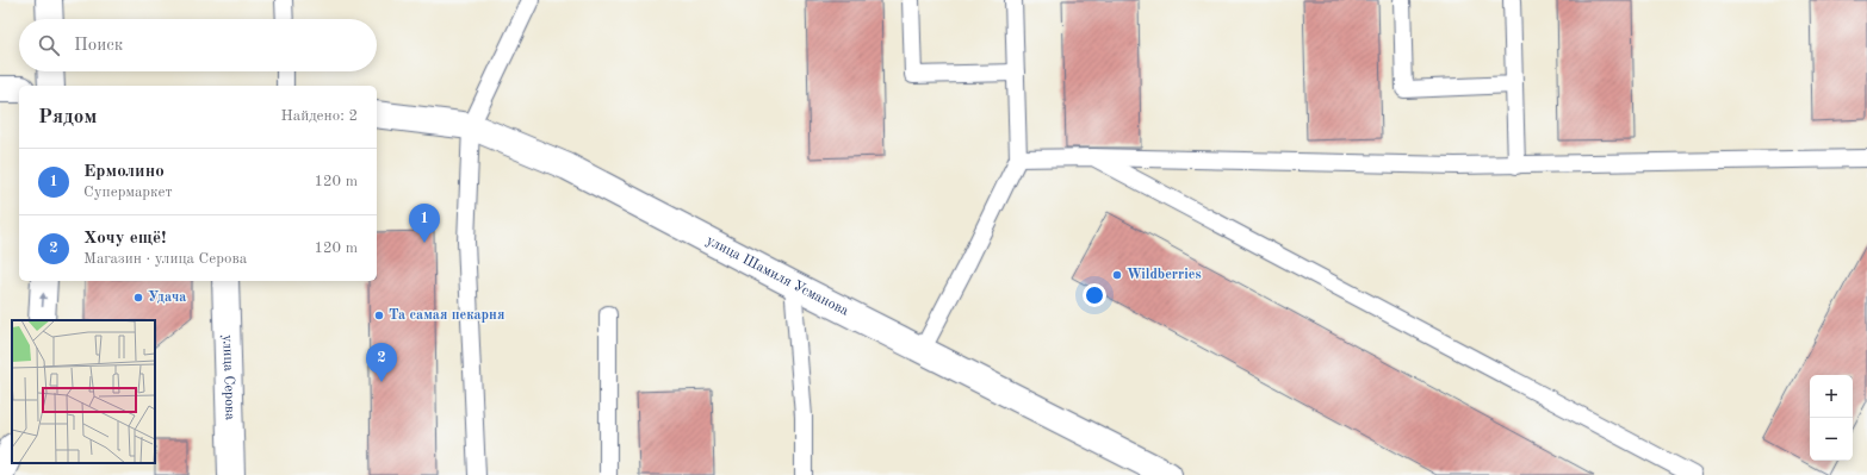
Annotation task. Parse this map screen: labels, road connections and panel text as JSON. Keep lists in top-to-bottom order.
{
  "streets": {
    "street": ["улица Шамиля Усманова", "улица Серова"]
  },
  "places": ["Wildberries", "Удача", "Та самая пекарня"],
  "page": {
    "search": "Поиск",
    "heading": ["Рядом", "Найдено: 2"],
    "list": [
      {
        "mark": "1",
        "name": "Ермолино",
        "note": "Супермаркет",
        "value": "120 m"
      },
      {
        "mark": "2",
        "name": "Хочу ещё!",
        "note": "Магазин · улица Серова",
        "value": "120 m"
      }
    ],
    "pins": ["1", "2"],
    "map_buttons": ["+", "−"]
  }
}
